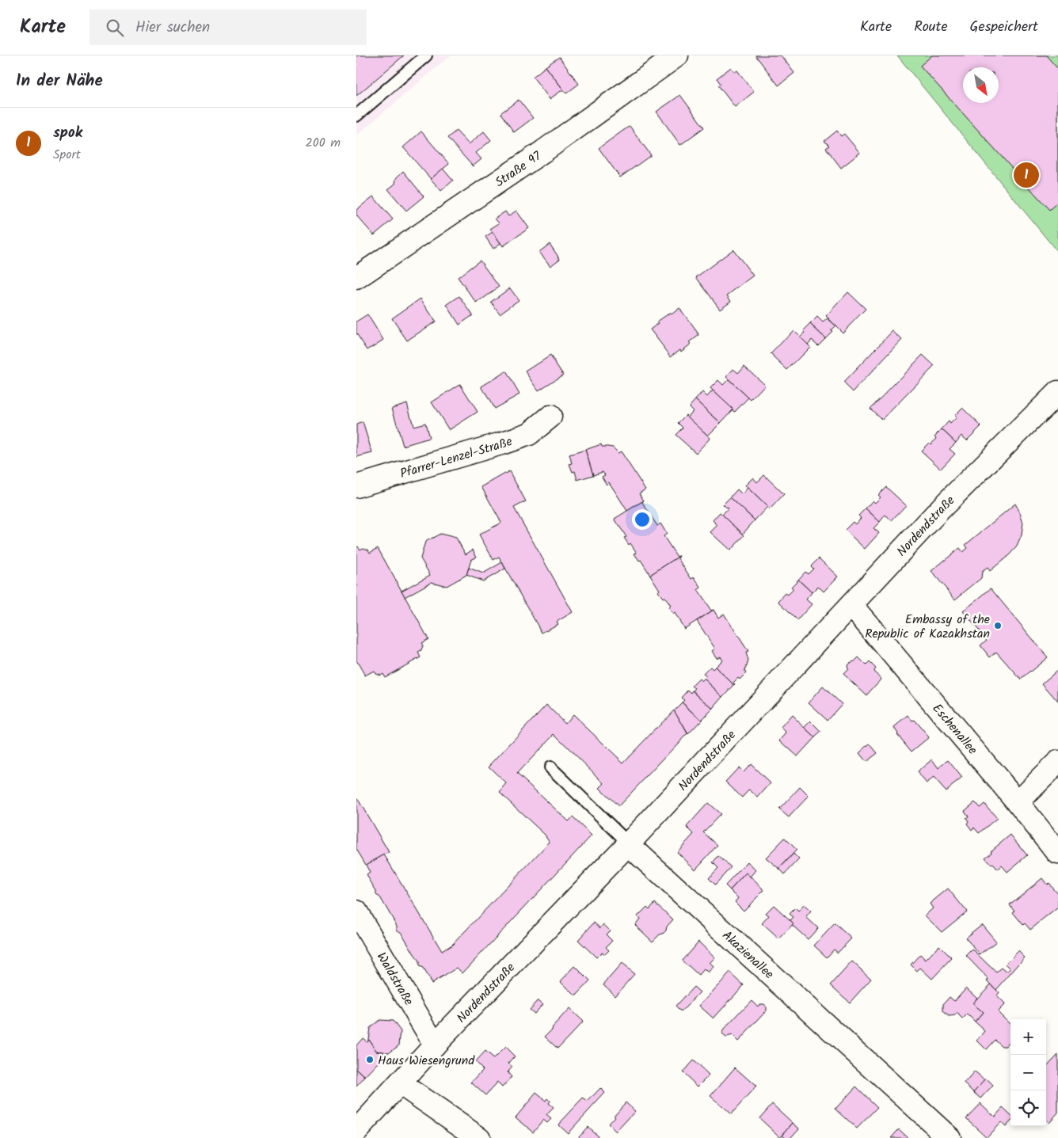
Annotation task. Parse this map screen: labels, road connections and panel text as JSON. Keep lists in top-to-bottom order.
{
  "streets": {
    "street": [
      "Straße 97",
      "Pfarrer-Lenzel-Straße",
      "Nordendstraße",
      "Eschenallee",
      "Akazienallee",
      "Waldstraße"
    ]
  },
  "crossings": [
    ["Nordendstraße", "Eschenallee"],
    ["Nordendstraße", "Akazienallee"],
    ["Nordendstraße", "Waldstraße"]
  ],
  "places": ["Embassy of the Republic of Kazakhstan", "Haus Wiesengrund"],
  "north": "bottom right",
  "page": {
    "header": "Karte",
    "search": "Hier suchen",
    "nav": ["Karte", "Route", "Gespeichert"],
    "heading": "In der Nähe",
    "list": [
      {
        "mark": "1",
        "name": "spok",
        "note": "Sport",
        "value": "200 m"
      }
    ],
    "pins": "1",
    "map_buttons": ["+", "−"]
  }
}
